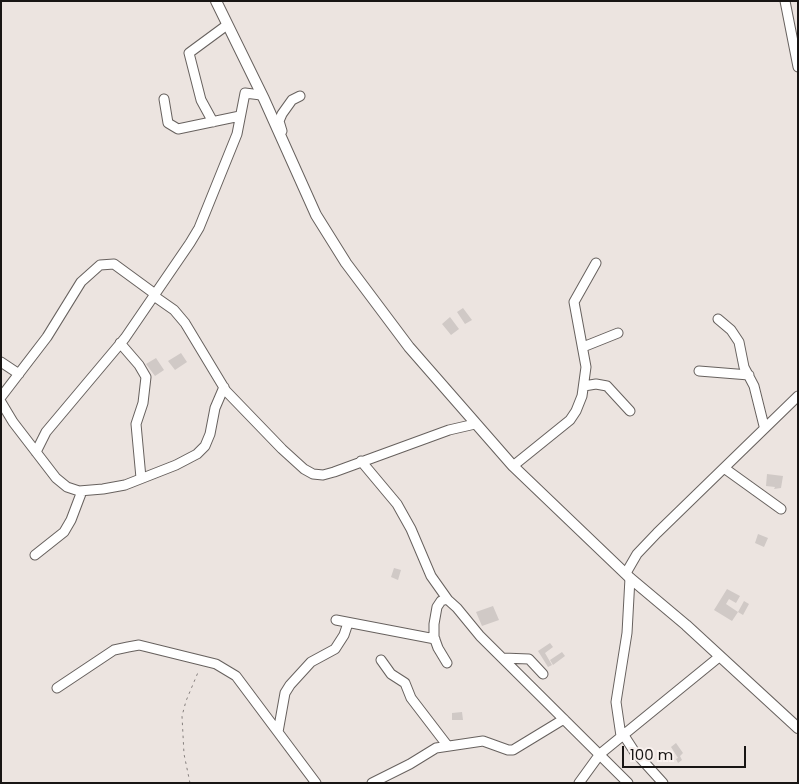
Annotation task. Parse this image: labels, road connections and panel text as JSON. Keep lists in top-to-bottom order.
{
  "scale_bar": "100 m"
}
